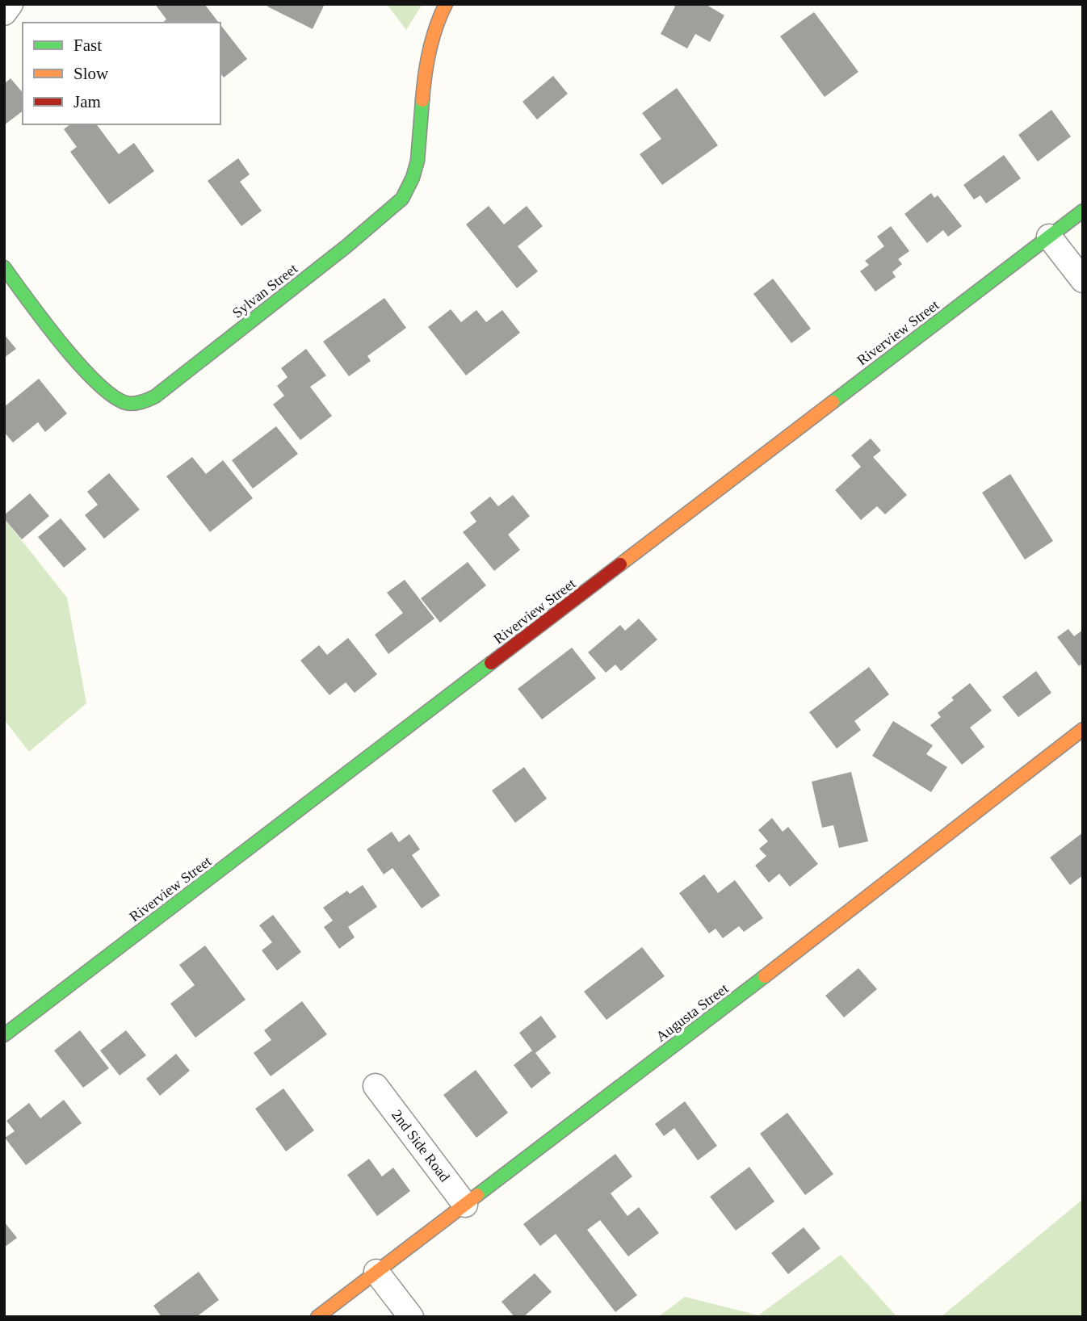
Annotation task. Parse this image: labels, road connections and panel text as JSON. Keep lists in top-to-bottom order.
{
  "streets": {
    "street": [
      "Sylvan Street",
      "Riverview Street",
      "Augusta Street",
      "2nd Side Road"
    ]
  },
  "crossings": [
    ["Augusta Street", "2nd Side Road"]
  ],
  "legend": ["Fast", "Slow", "Jam"]
}
